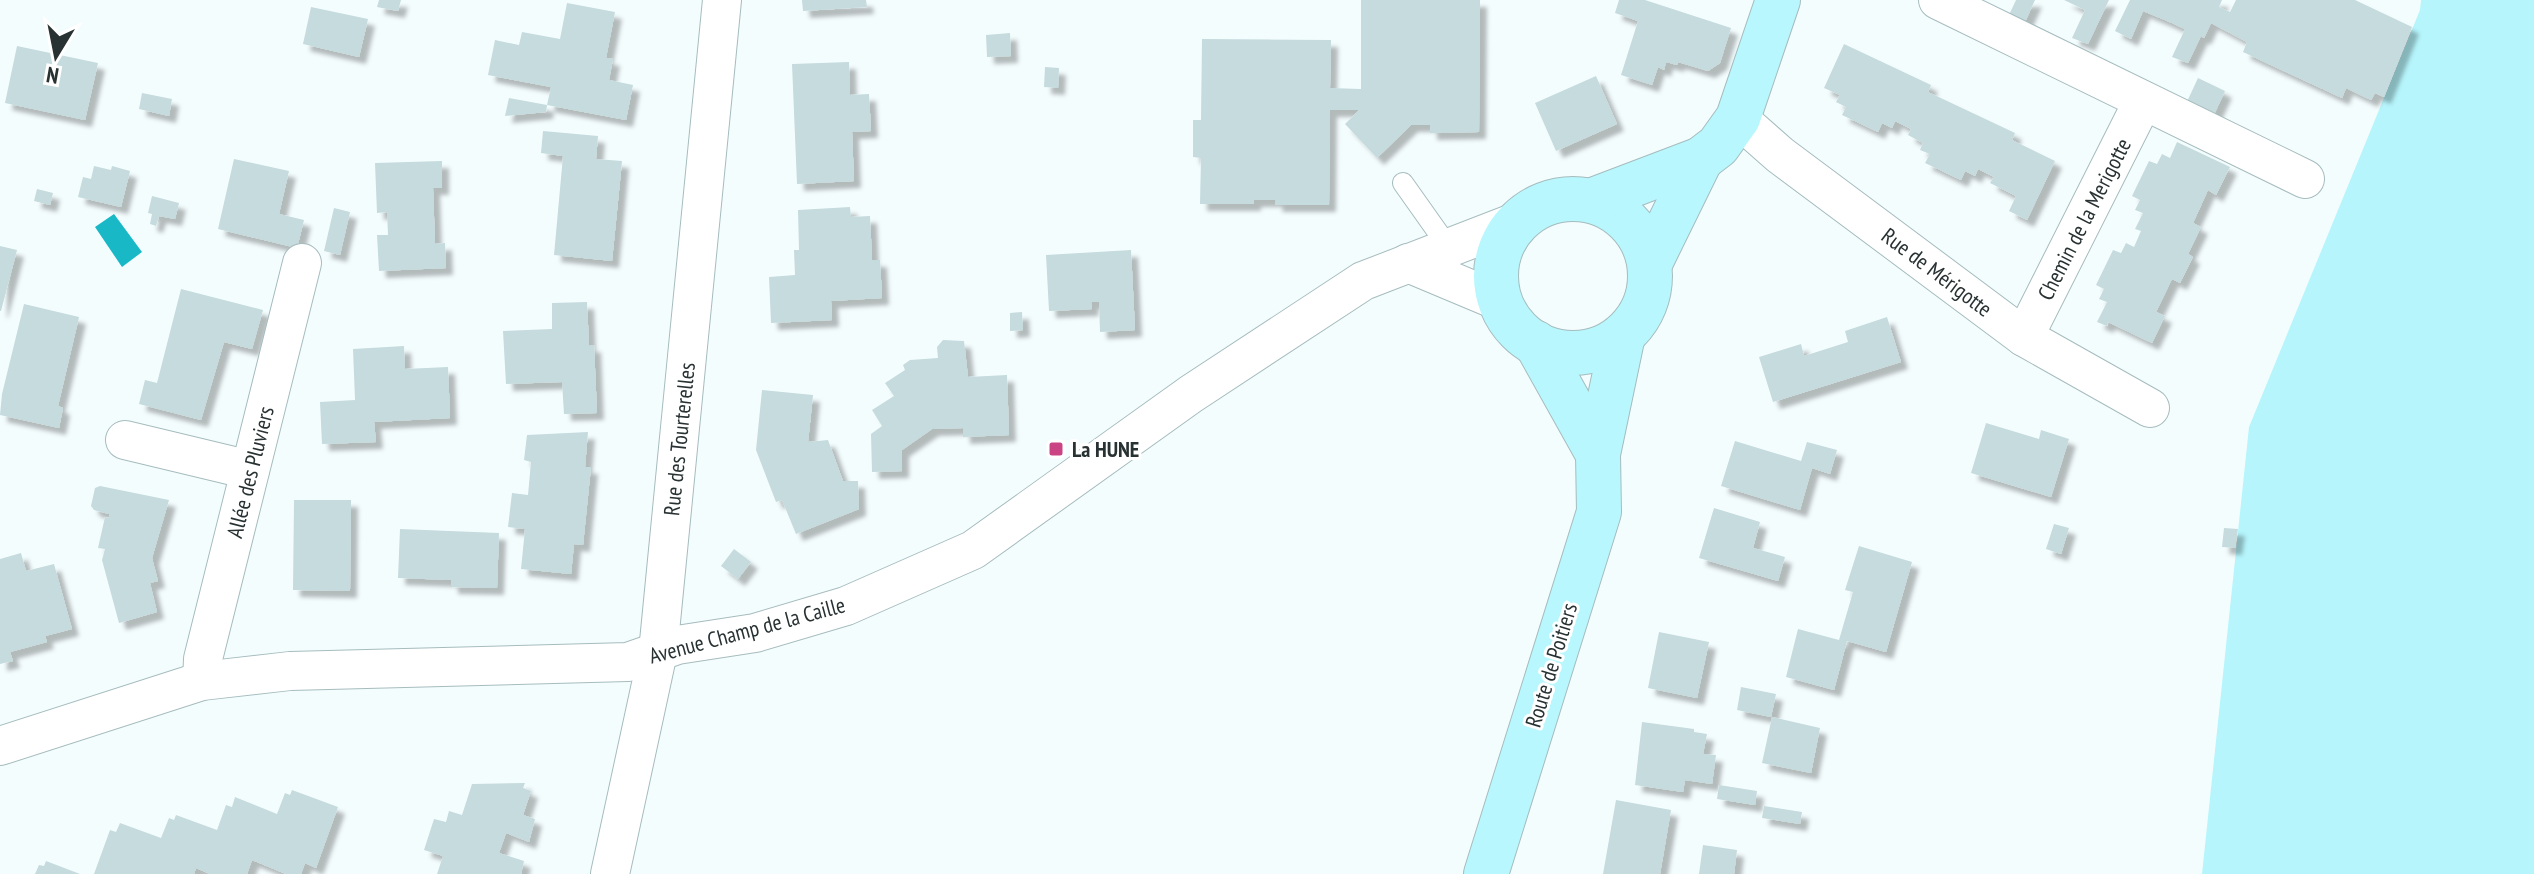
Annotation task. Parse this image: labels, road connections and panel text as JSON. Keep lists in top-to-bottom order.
{
  "streets": {
    "street": [
      "Chemin de la Merigotte",
      "Rue de Mérigotte",
      "Rue des Tourterelles",
      "Allée des Pluviers",
      "Avenue Champ de la Caille",
      "Route de Poitiers"
    ]
  },
  "crossings": [
    ["Chemin de la Merigotte", "Rue de Mérigotte"],
    ["Rue des Tourterelles", "Avenue Champ de la Caille"],
    ["Allée des Pluviers", "Avenue Champ de la Caille"],
    ["Avenue Champ de la Caille", "Route de Poitiers"]
  ],
  "places": {
    "transit": ["La HUNE"]
  },
  "north": "bottom"
}
